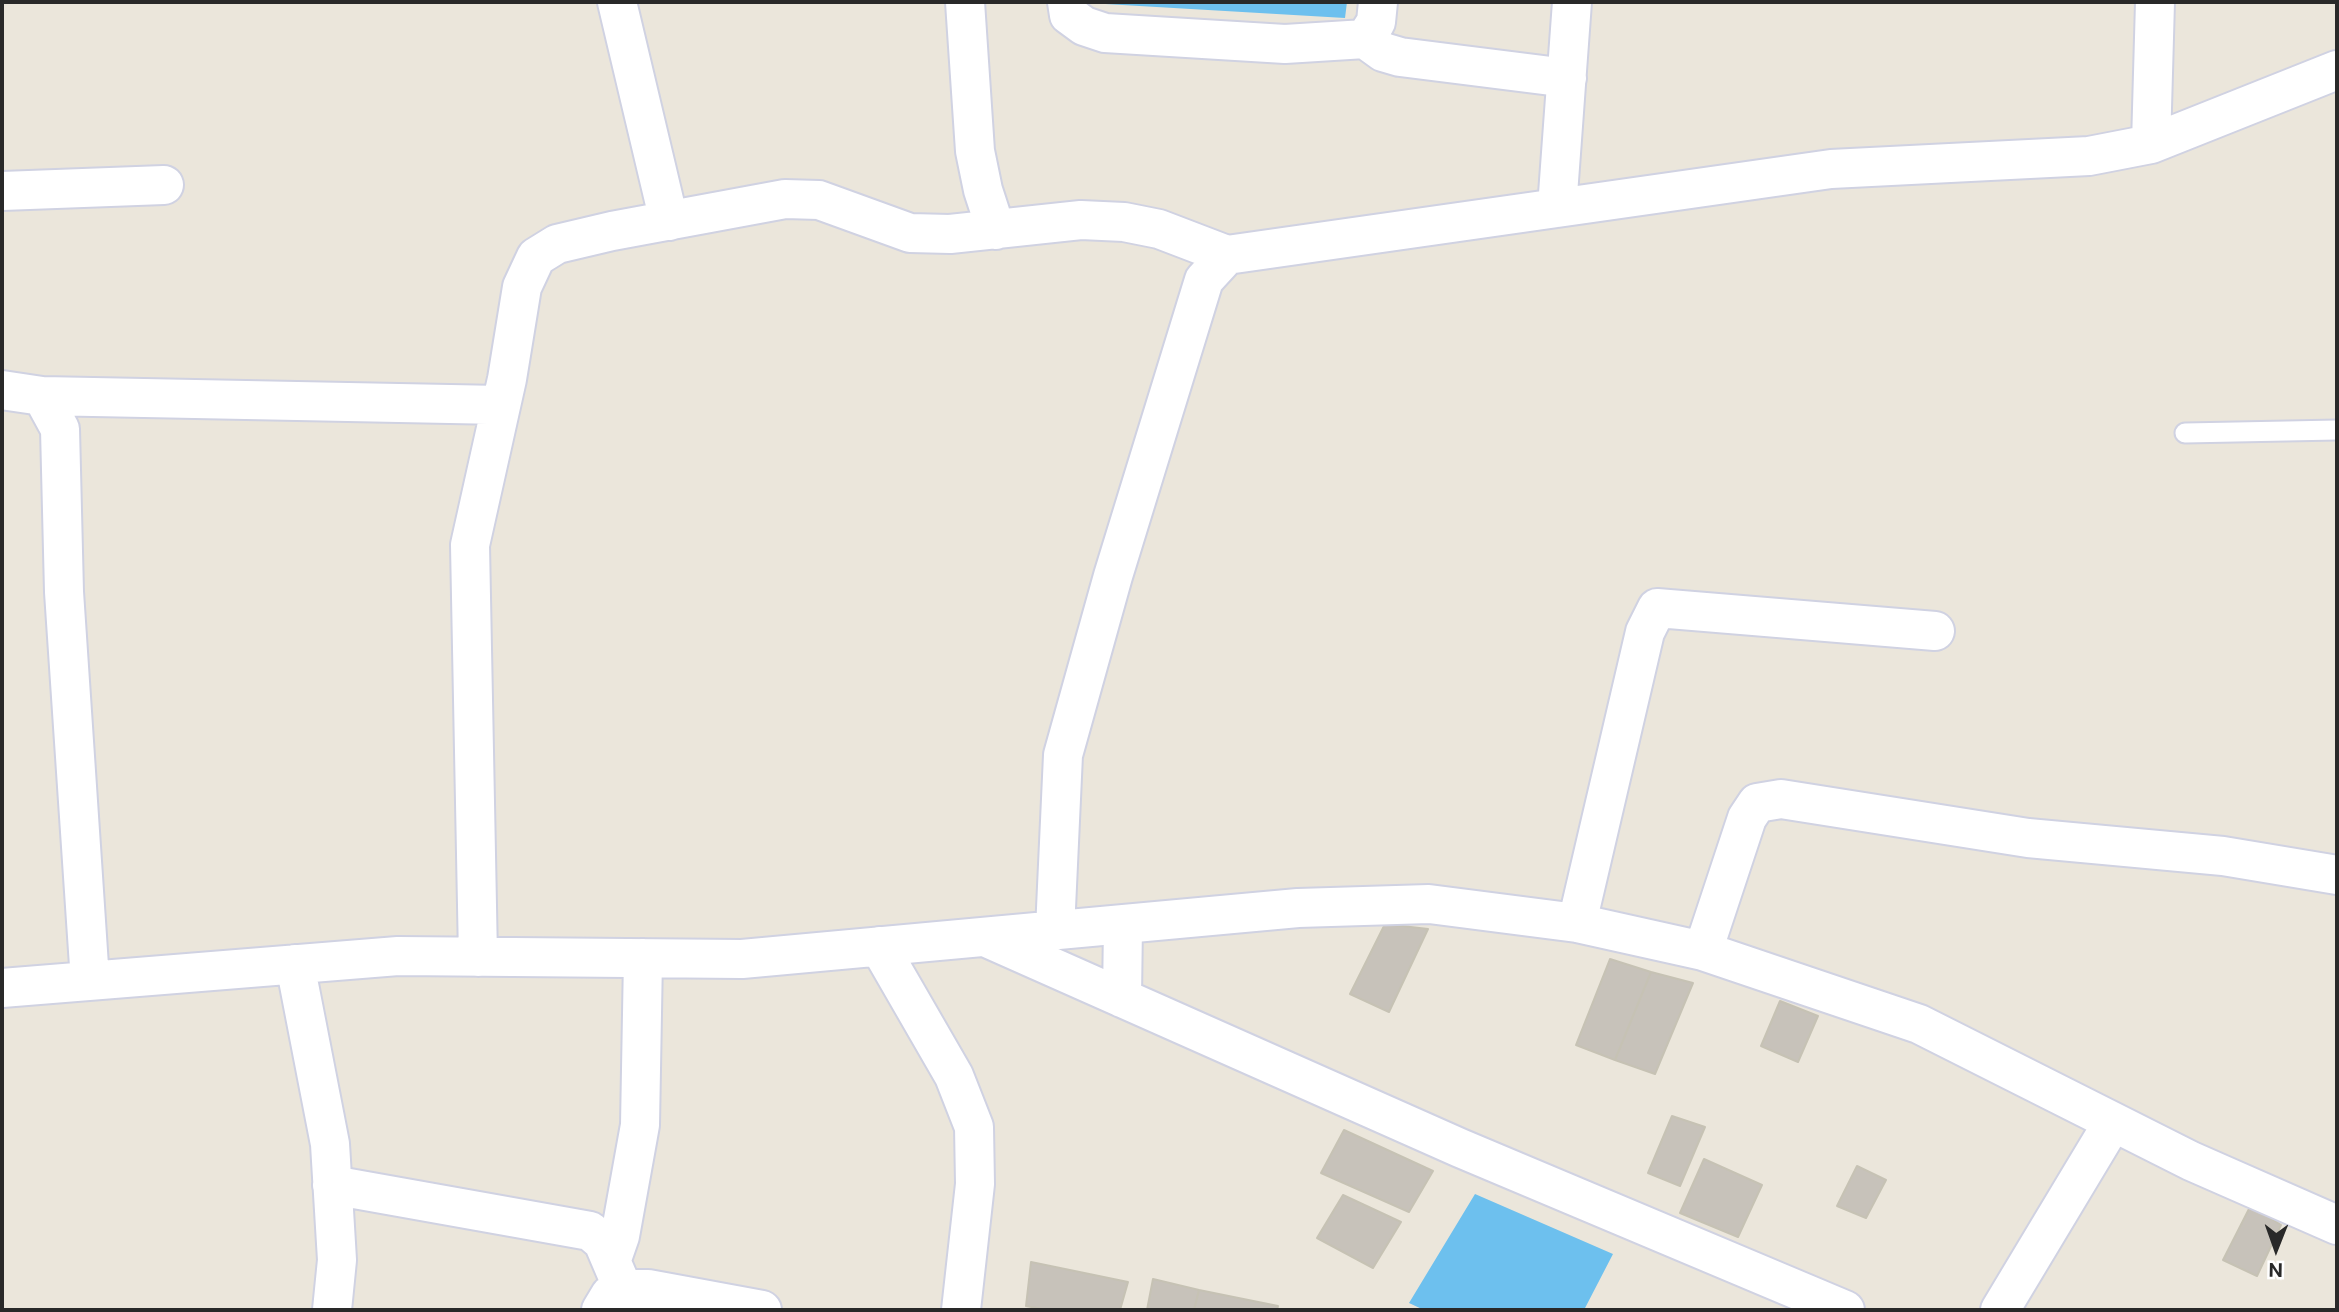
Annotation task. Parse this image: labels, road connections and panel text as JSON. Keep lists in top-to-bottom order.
{
  "north": "bottom"
}
